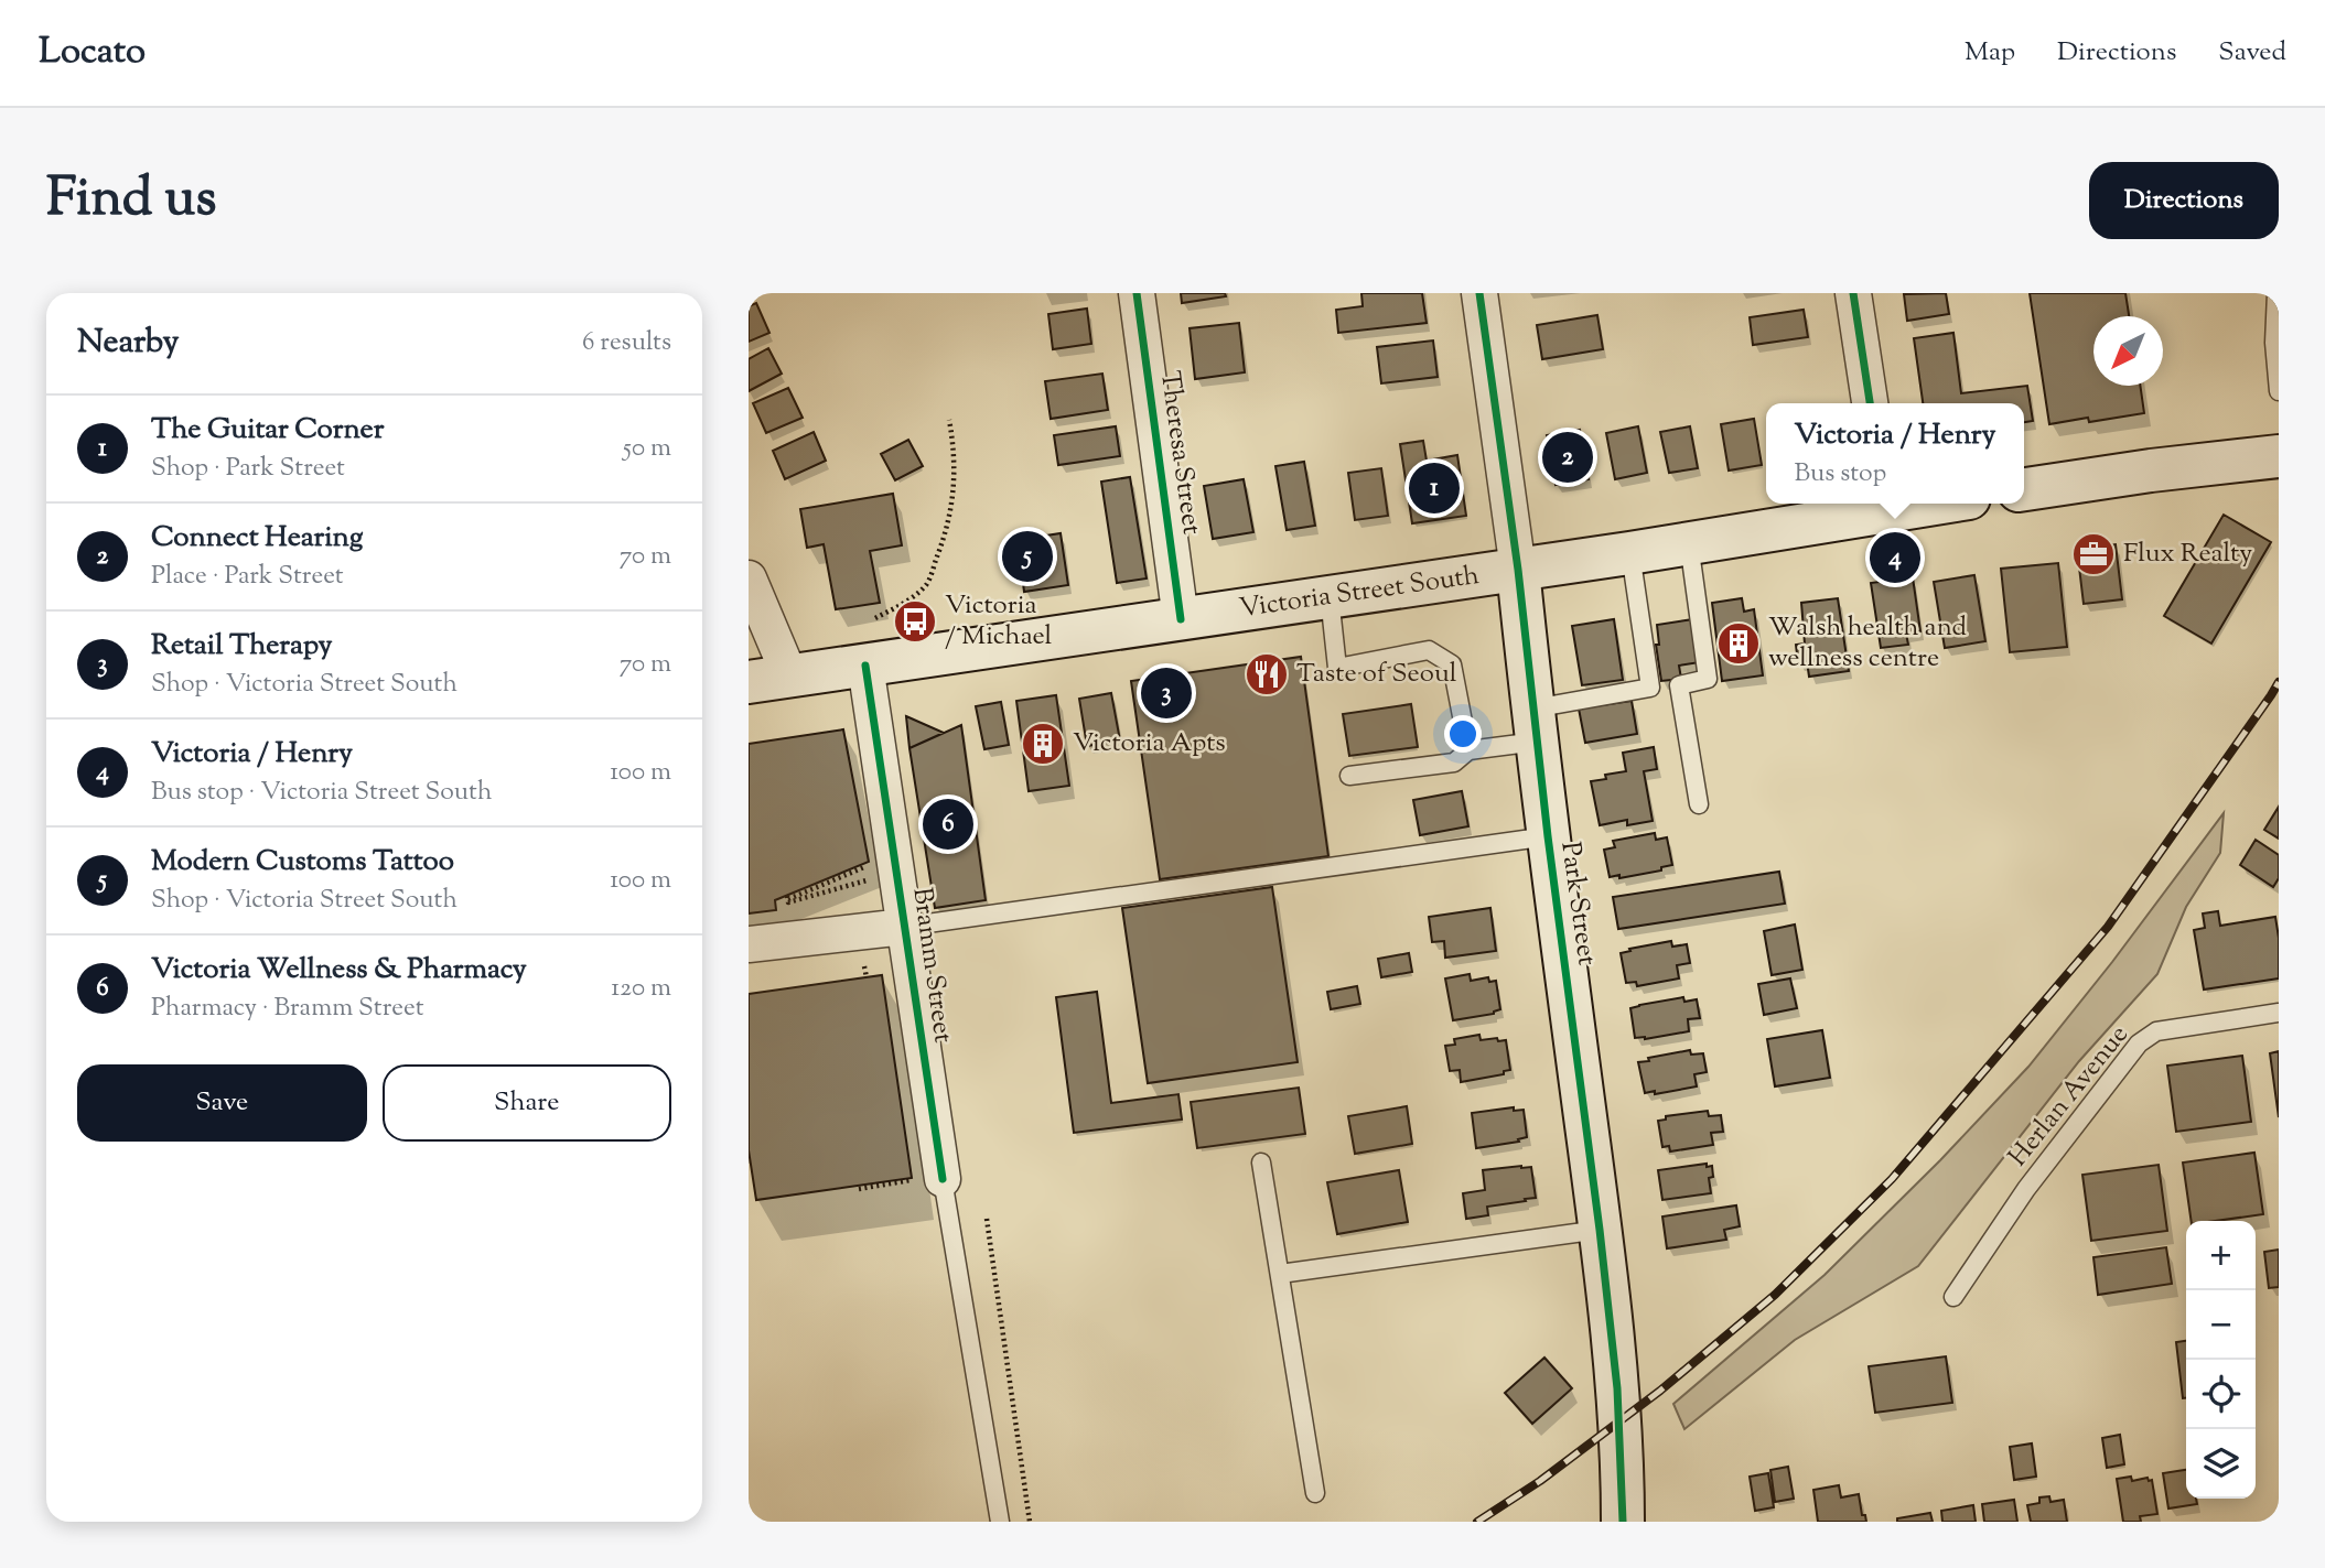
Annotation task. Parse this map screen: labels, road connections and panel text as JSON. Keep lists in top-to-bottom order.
{
  "streets": {
    "main road": ["Victoria Street South", "Park Street"],
    "street": ["Theresa Street", "Bramm Street"],
    "lane": ["Herlan Avenue"]
  },
  "crossings": [
    ["Theresa Street", "Victoria Street South"],
    ["Victoria Street South", "Park Street"],
    ["Victoria Street South", "Bramm Street"]
  ],
  "places": {
    "office": ["Flux Realty"],
    "bus stop": ["Victoria / Michael"],
    "building": ["Walsh health and wellness centre", "Victoria Apts"],
    "restaurant": ["Taste of Seoul"]
  },
  "north": "bottom left",
  "page": {
    "header": "Locato",
    "nav": ["Map", "Directions", "Saved"],
    "title": "Find us",
    "buttons": [
      "Directions",
      ["Save", "Share"]
    ],
    "heading": ["Nearby", "6 results"],
    "list": [
      {
        "mark": "1",
        "name": "The Guitar Corner",
        "note": "Shop · Park Street",
        "value": "50 m"
      },
      {
        "mark": "2",
        "name": "Connect Hearing",
        "note": "Place · Park Street",
        "value": "70 m"
      },
      {
        "mark": "3",
        "name": "Retail Therapy",
        "note": "Shop · Victoria Street South",
        "value": "70 m"
      },
      {
        "mark": "4",
        "name": "Victoria / Henry",
        "note": "Bus stop · Victoria Street South",
        "value": "100 m"
      },
      {
        "mark": "5",
        "name": "Modern Customs Tattoo",
        "note": "Shop · Victoria Street South",
        "value": "100 m"
      },
      {
        "mark": "6",
        "name": "Victoria Wellness & Pharmacy",
        "note": "Pharmacy · Bramm Street",
        "value": "120 m"
      }
    ],
    "popup": ["Victoria / Henry", "Bus stop"],
    "pins": [
      "2",
      "1",
      "5",
      "4",
      "3",
      "6"
    ],
    "map_buttons": ["+", "−"]
  }
}
